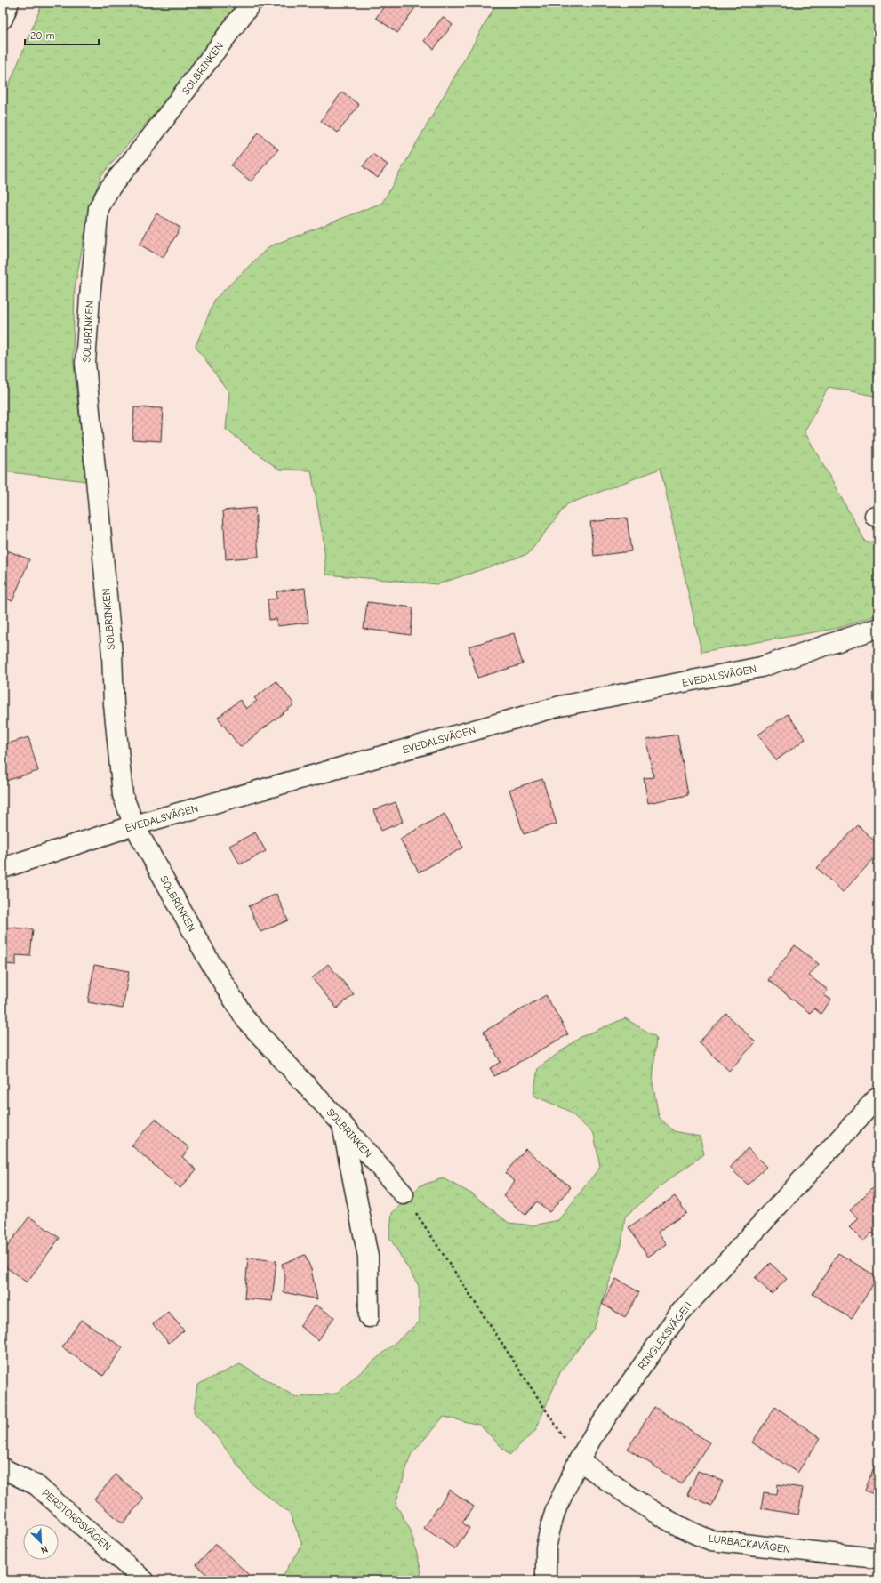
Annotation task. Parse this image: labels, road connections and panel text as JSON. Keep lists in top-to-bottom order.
{
  "streets": {
    "main road": [
      "SOLBRINKEN",
      "EVEDALSVÄGEN",
      "RINGLEKSVÄGEN",
      "PERSTORPSVÄGEN",
      "LURBACKAVÄGEN"
    ]
  },
  "crossings": [
    ["SOLBRINKEN", "EVEDALSVÄGEN"],
    ["RINGLEKSVÄGEN", "LURBACKAVÄGEN"]
  ],
  "scale_bar": "20 m",
  "north": "bottom right"
}
